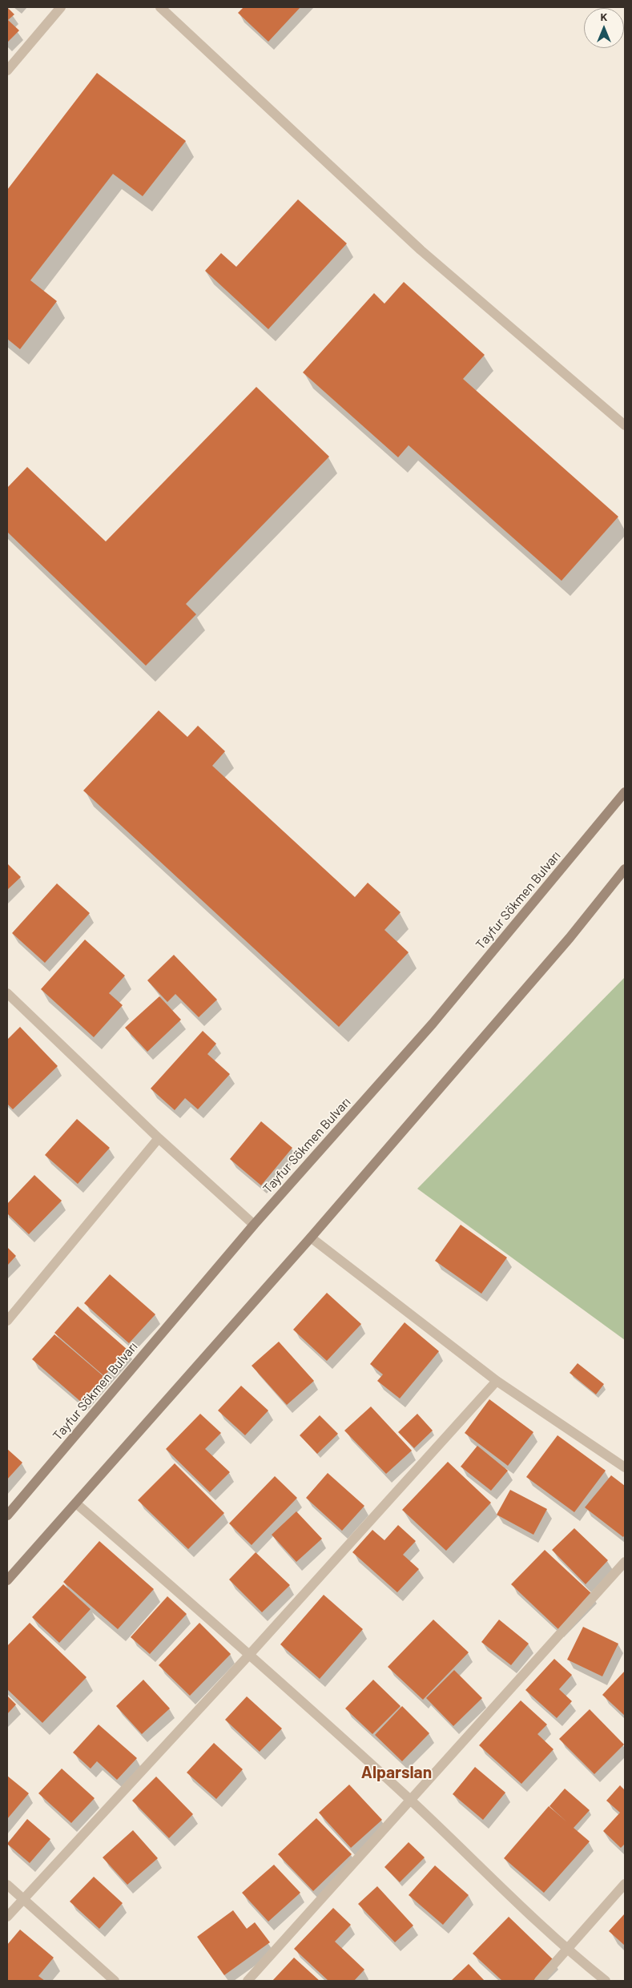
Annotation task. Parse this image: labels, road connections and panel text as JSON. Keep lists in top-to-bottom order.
{
  "streets": {
    "main road": ["Tayfur Sökmen Bulvarı"]
  },
  "districts": ["Alparslan"],
  "north": "top"
}
